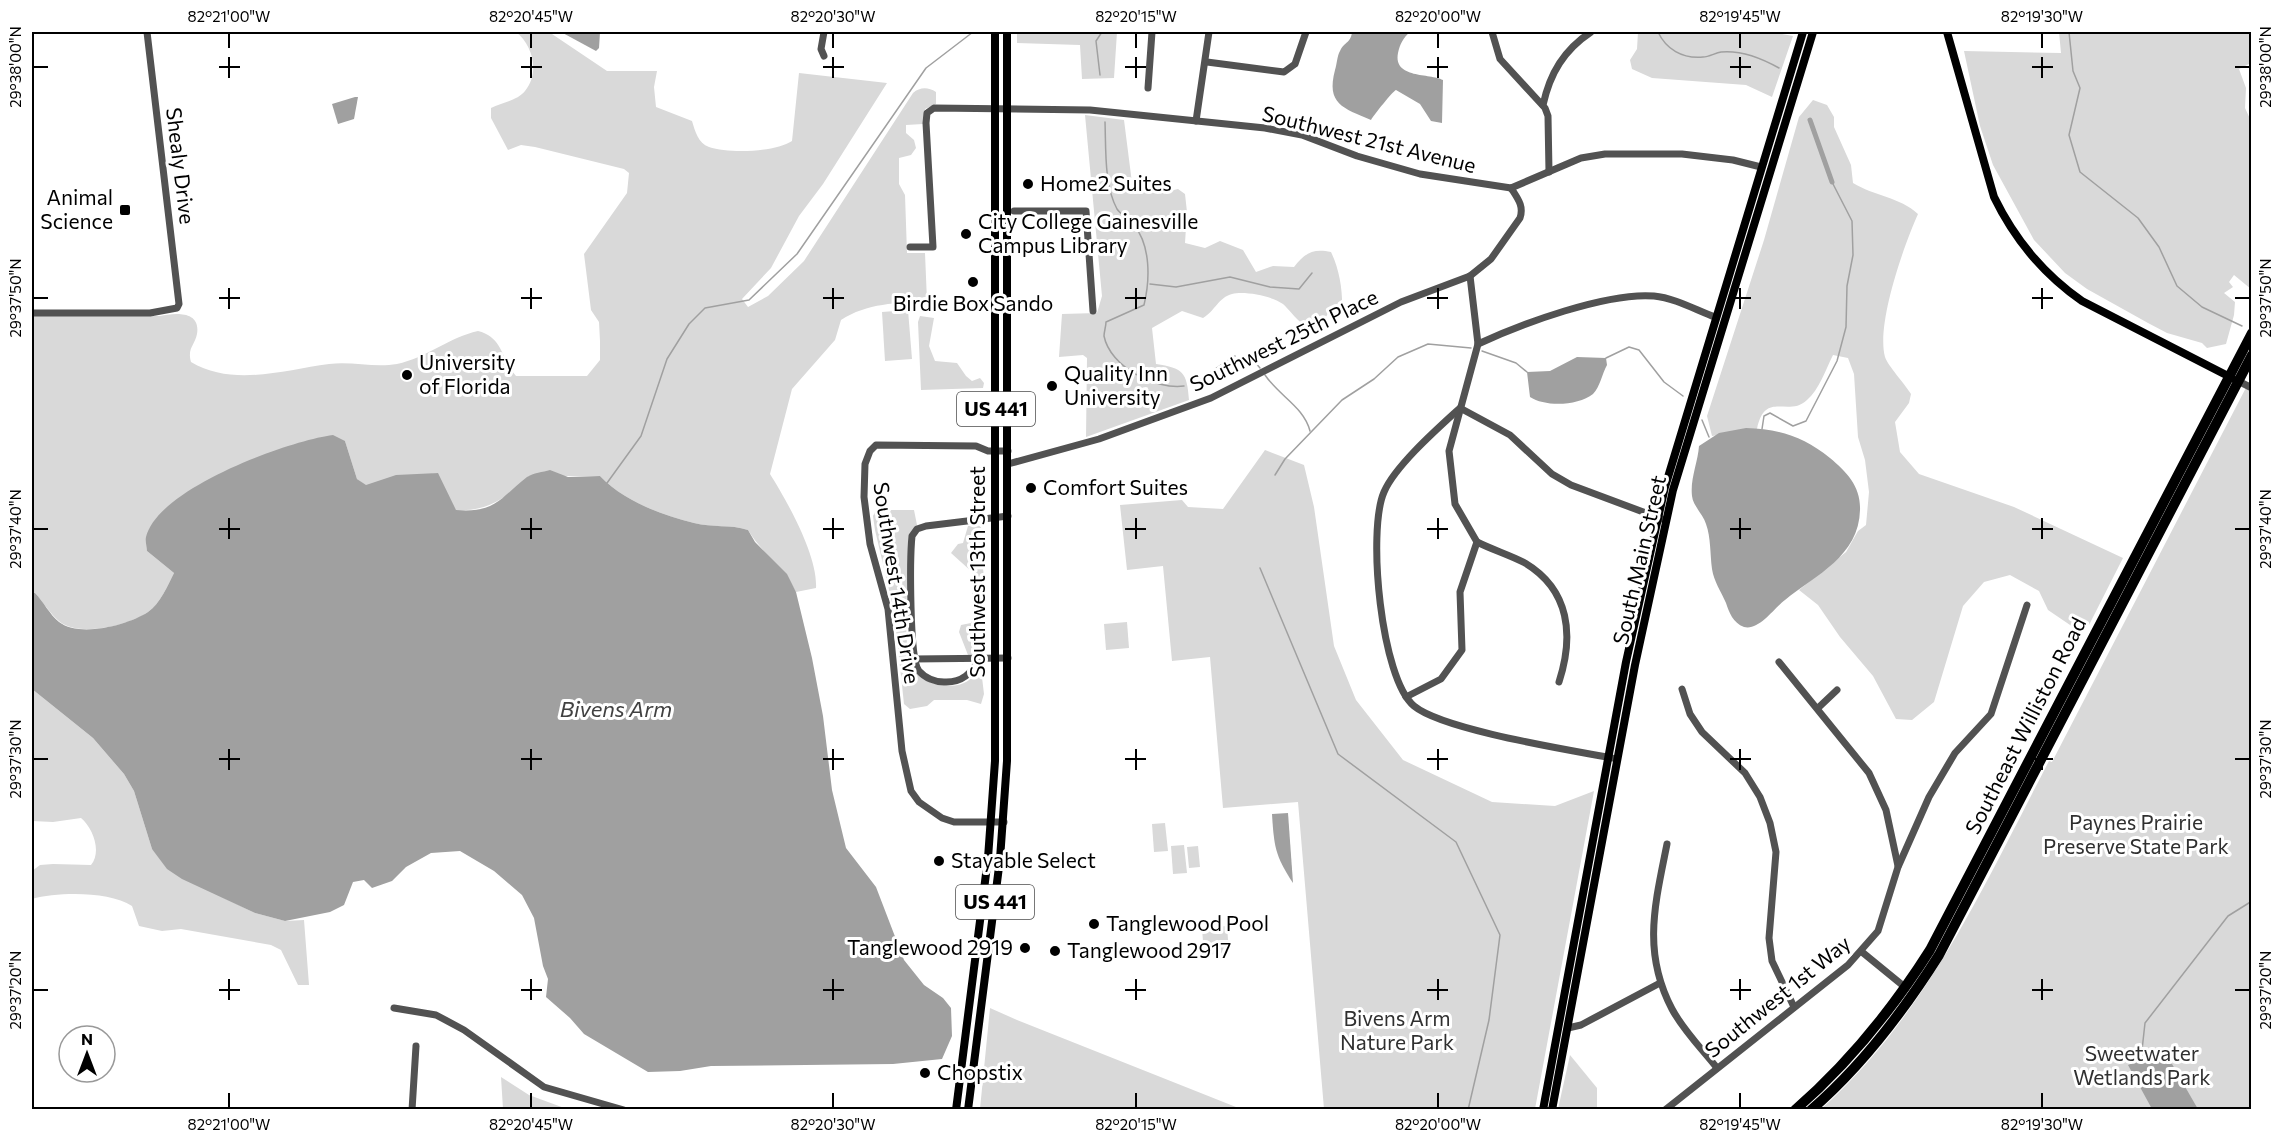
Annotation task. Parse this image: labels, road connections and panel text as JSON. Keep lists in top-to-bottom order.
{
  "streets": {
    "highway": ["Southeast Williston Road"],
    "main road": ["US 441", "South Main Street", "Southwest 13th Street"],
    "street": [
      "Southwest 21st Avenue",
      "Shealy Drive",
      "Southwest 25th Place",
      "Southwest 14th Drive",
      "Southwest 1st Way"
    ]
  },
  "crossings": [
    ["Southwest 21st Avenue", "Southwest 25th Place"],
    ["Southwest 21st Avenue", "Southwest 13th Street"],
    ["Southwest 25th Place", "Southwest 13th Street"],
    ["Southwest 13th Street", "Southwest 14th Drive"]
  ],
  "water": ["Bivens Arm"],
  "parks": ["Paynes Prairie Preserve State Park", "Bivens Arm Nature Park", "Sweetwater Wetlands Park"],
  "places": {
    "other": [
      "Home2 Suites",
      "City College Gainesville Campus Library",
      "Birdie Box Sando",
      "University of Florida",
      "Quality Inn University",
      "Comfort Suites",
      "Stayable Select",
      "Tanglewood Pool",
      "Tanglewood 2919",
      "Tanglewood 2917",
      "Chopstix"
    ],
    "transit": ["Animal Science"]
  },
  "north": "top",
  "coordinates": [
    "82°21'00\"W",
    "82°20'45\"W",
    "82°20'30\"W",
    "82°20'15\"W",
    "82°20'00\"W",
    "82°19'45\"W",
    "82°19'30\"W",
    "29°38'00\"N",
    "29°37'50\"N",
    "29°37'40\"N",
    "29°37'30\"N",
    "29°37'20\"N"
  ]
}
